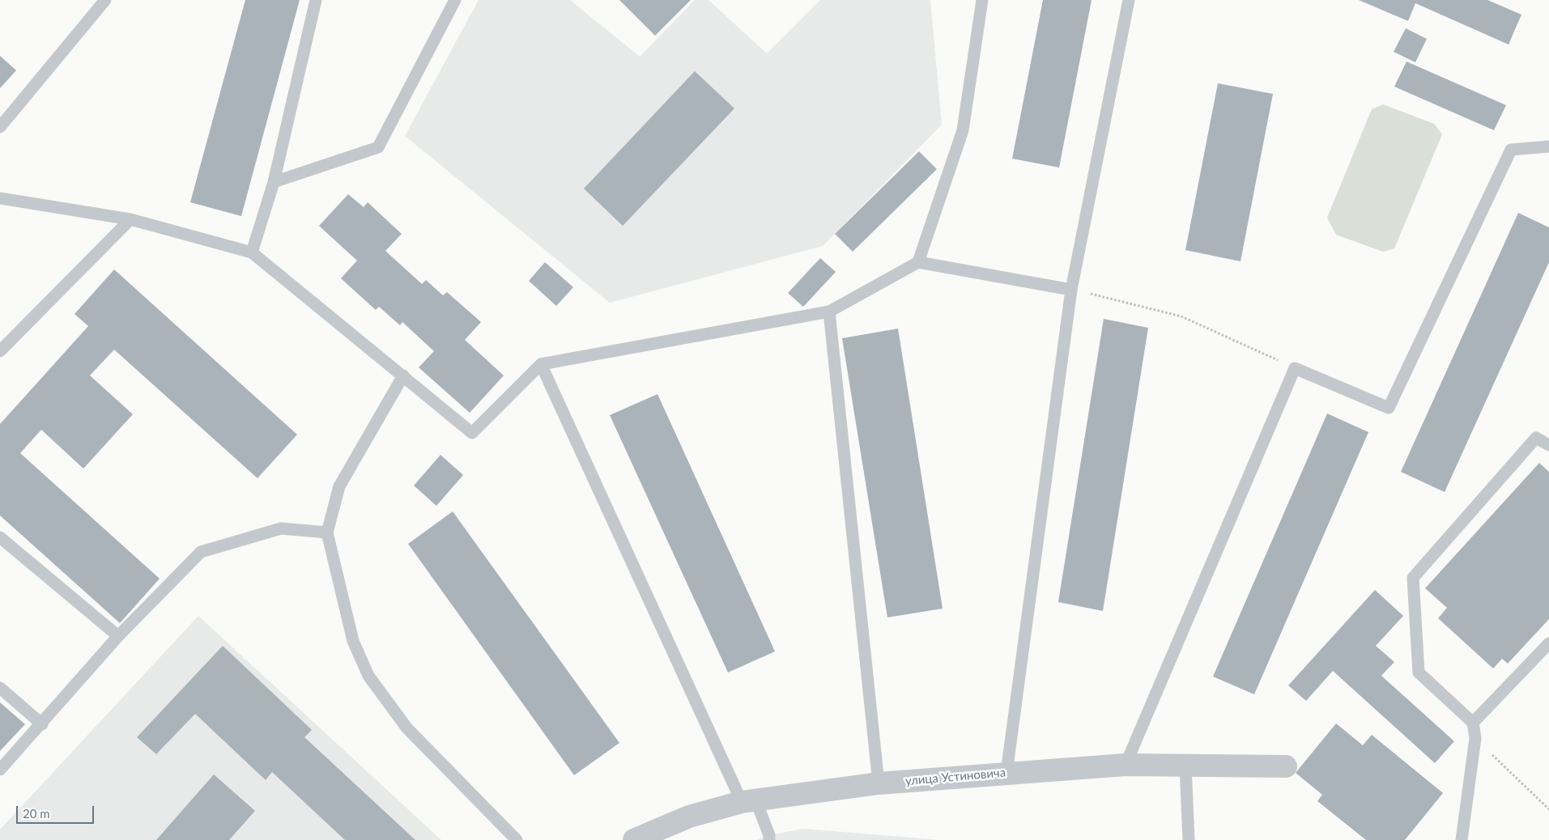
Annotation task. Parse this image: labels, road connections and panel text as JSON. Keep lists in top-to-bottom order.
{
  "streets": {
    "street": ["улица Устиновича"]
  },
  "scale_bar": "20 m"
}
